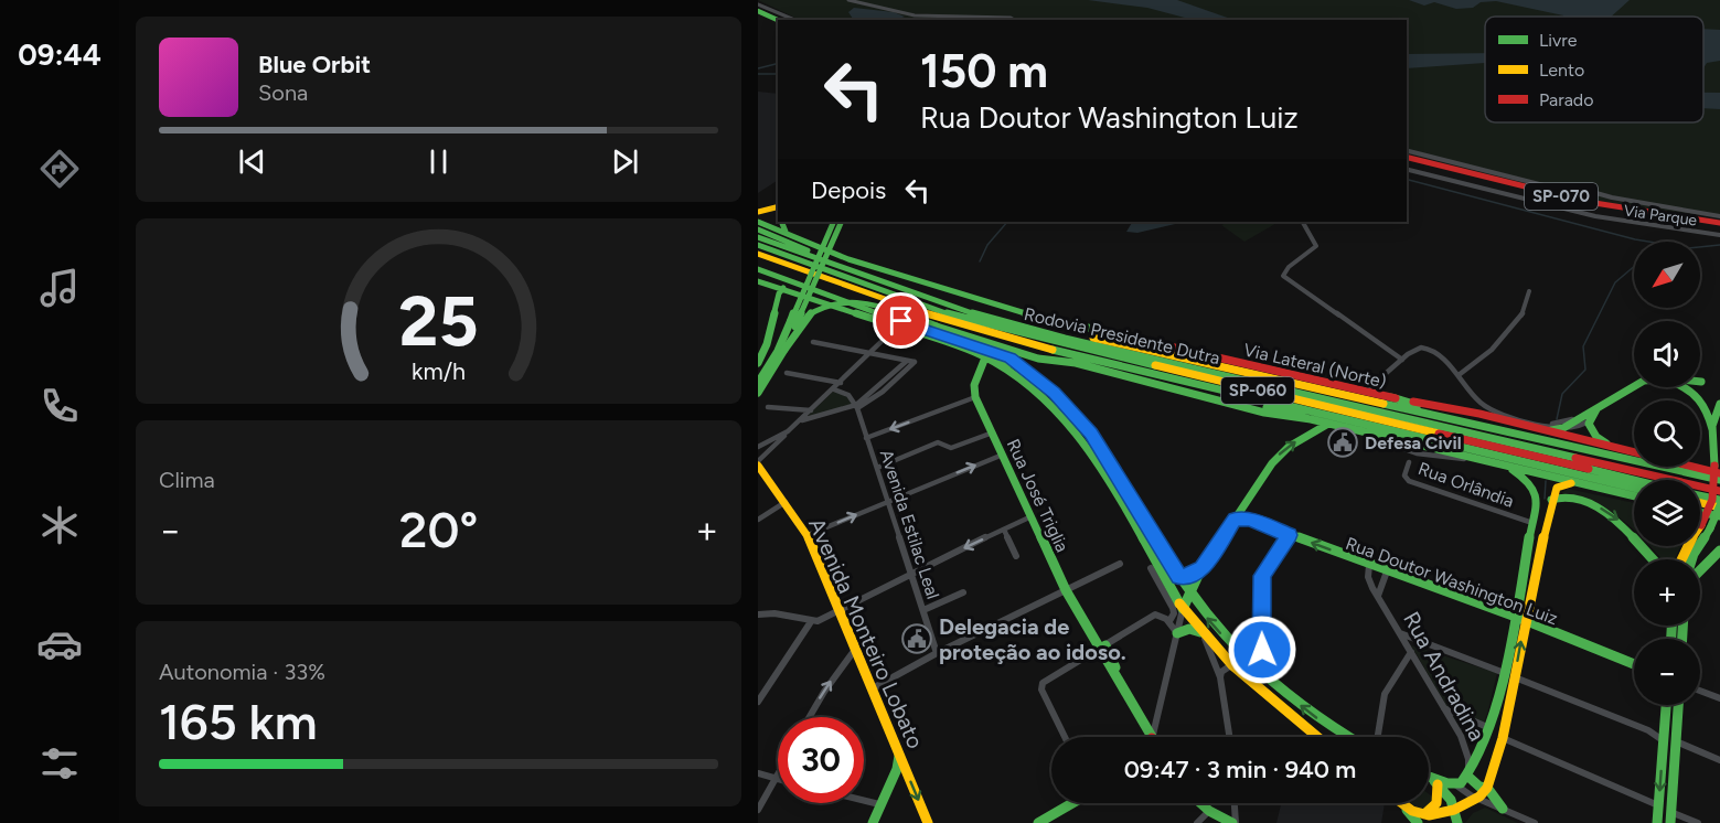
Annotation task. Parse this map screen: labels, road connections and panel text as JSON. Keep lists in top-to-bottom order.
{
  "streets": {
    "main road": [
      "SP-070",
      "Rodovia Presidente Dutra",
      "Via Lateral (Norte)",
      "SP-060",
      "Rua José Triglia",
      "Rua Doutor Washington Luiz",
      "Avenida Monteiro Lobato"
    ],
    "street": [
      "Via Parque",
      "Rua Orlândia",
      "Avenida Estilac Leal",
      "Rua Andradina"
    ]
  },
  "crossings": [
    ["Rodovia Presidente Dutra", "SP-060"],
    ["Rua Doutor Washington Luiz", "Rua Andradina"]
  ],
  "places": {
    "public building": ["Defesa Civil", "Delegacia de proteção ao idoso."]
  },
  "legend": ["Livre", "Lento", "Parado"],
  "north": "bottom left",
  "page": {
    "tabs": "09:44",
    "turn": ["150 m", "Rua Doutor Washington Luiz"],
    "song": ["Blue Orbit", "Sona"],
    "then": "Depois",
    "map_buttons": ["+", "−"],
    "tile": [
      "Clima",
      ["Autonomia · 33%", "165 km"]
    ],
    "heat": ["−", "20°", "+"],
    "limit": "30",
    "trip": "09:47 · 3 min · 940 m",
    "gauge": ["25", "km/h"]
  }
}
